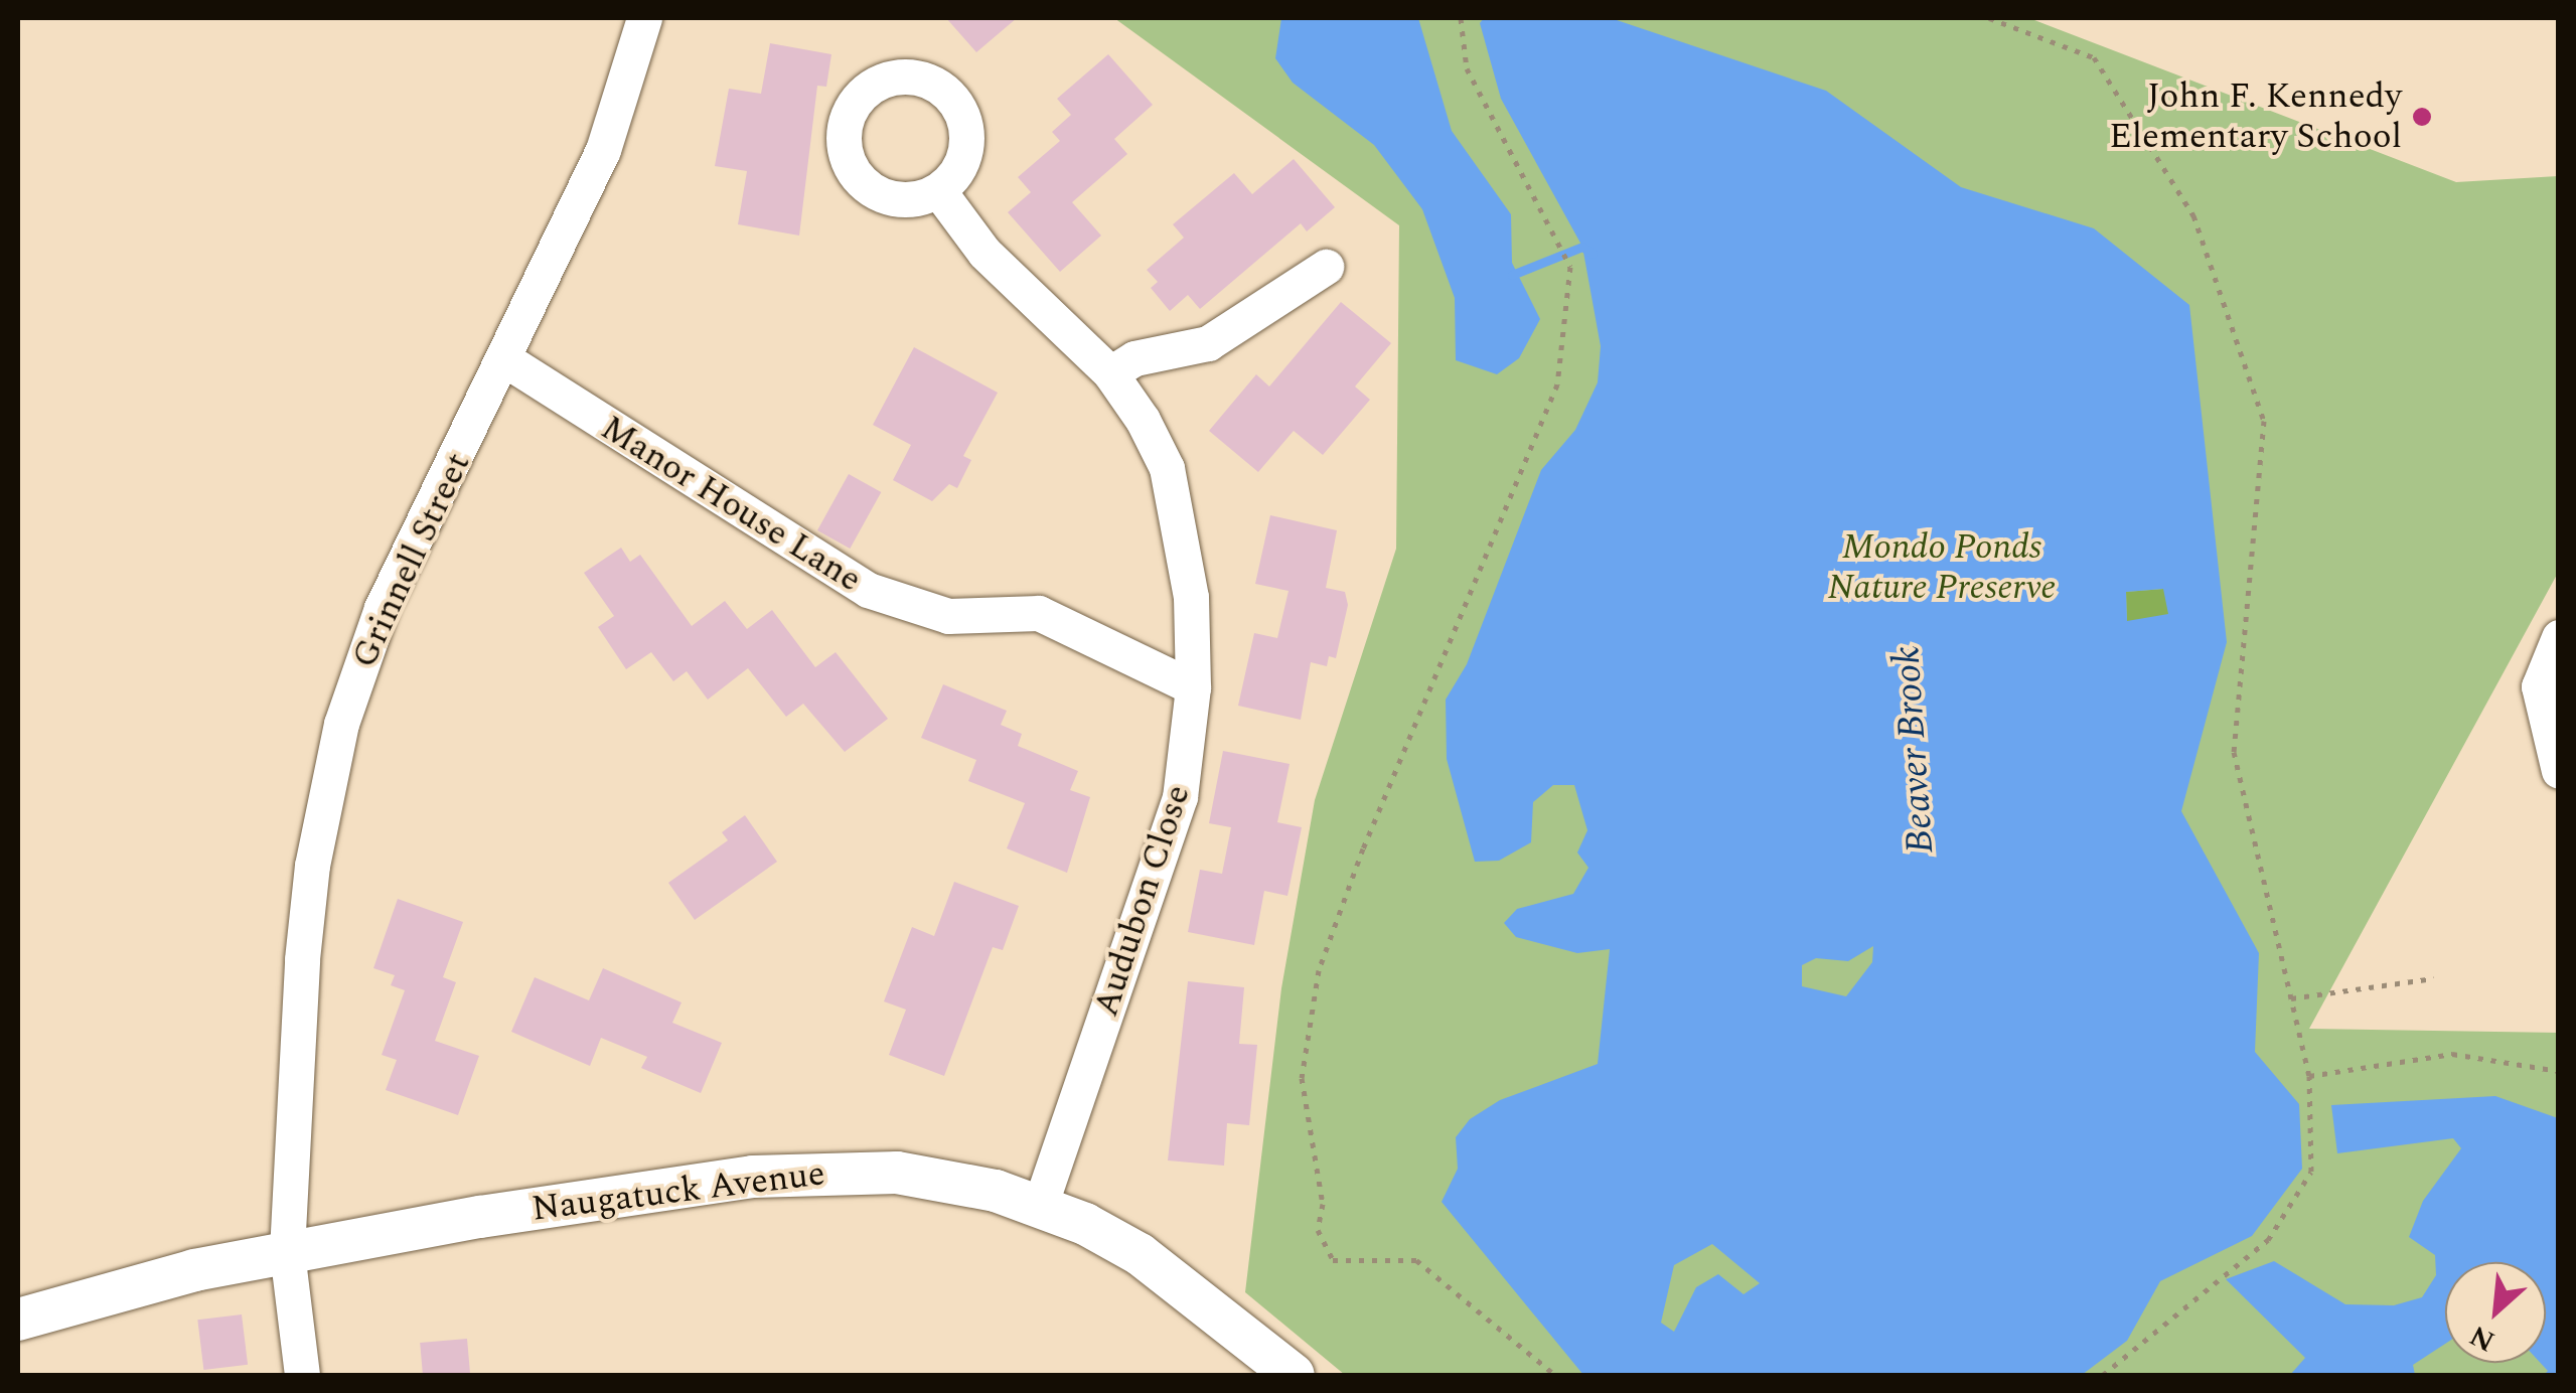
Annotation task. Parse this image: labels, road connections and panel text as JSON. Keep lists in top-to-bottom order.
{
  "streets": {
    "main road": ["Naugatuck Avenue"],
    "street": ["Manor House Lane", "Grinnell Street", "Audubon Close"]
  },
  "crossings": [
    ["Manor House Lane", "Grinnell Street"],
    ["Manor House Lane", "Audubon Close"],
    ["Grinnell Street", "Naugatuck Avenue"],
    ["Audubon Close", "Naugatuck Avenue"]
  ],
  "water": ["Beaver Brook"],
  "parks": ["Mondo Ponds Nature Preserve"],
  "places": ["John F. Kennedy Elementary School"],
  "north": "bottom left"
}
